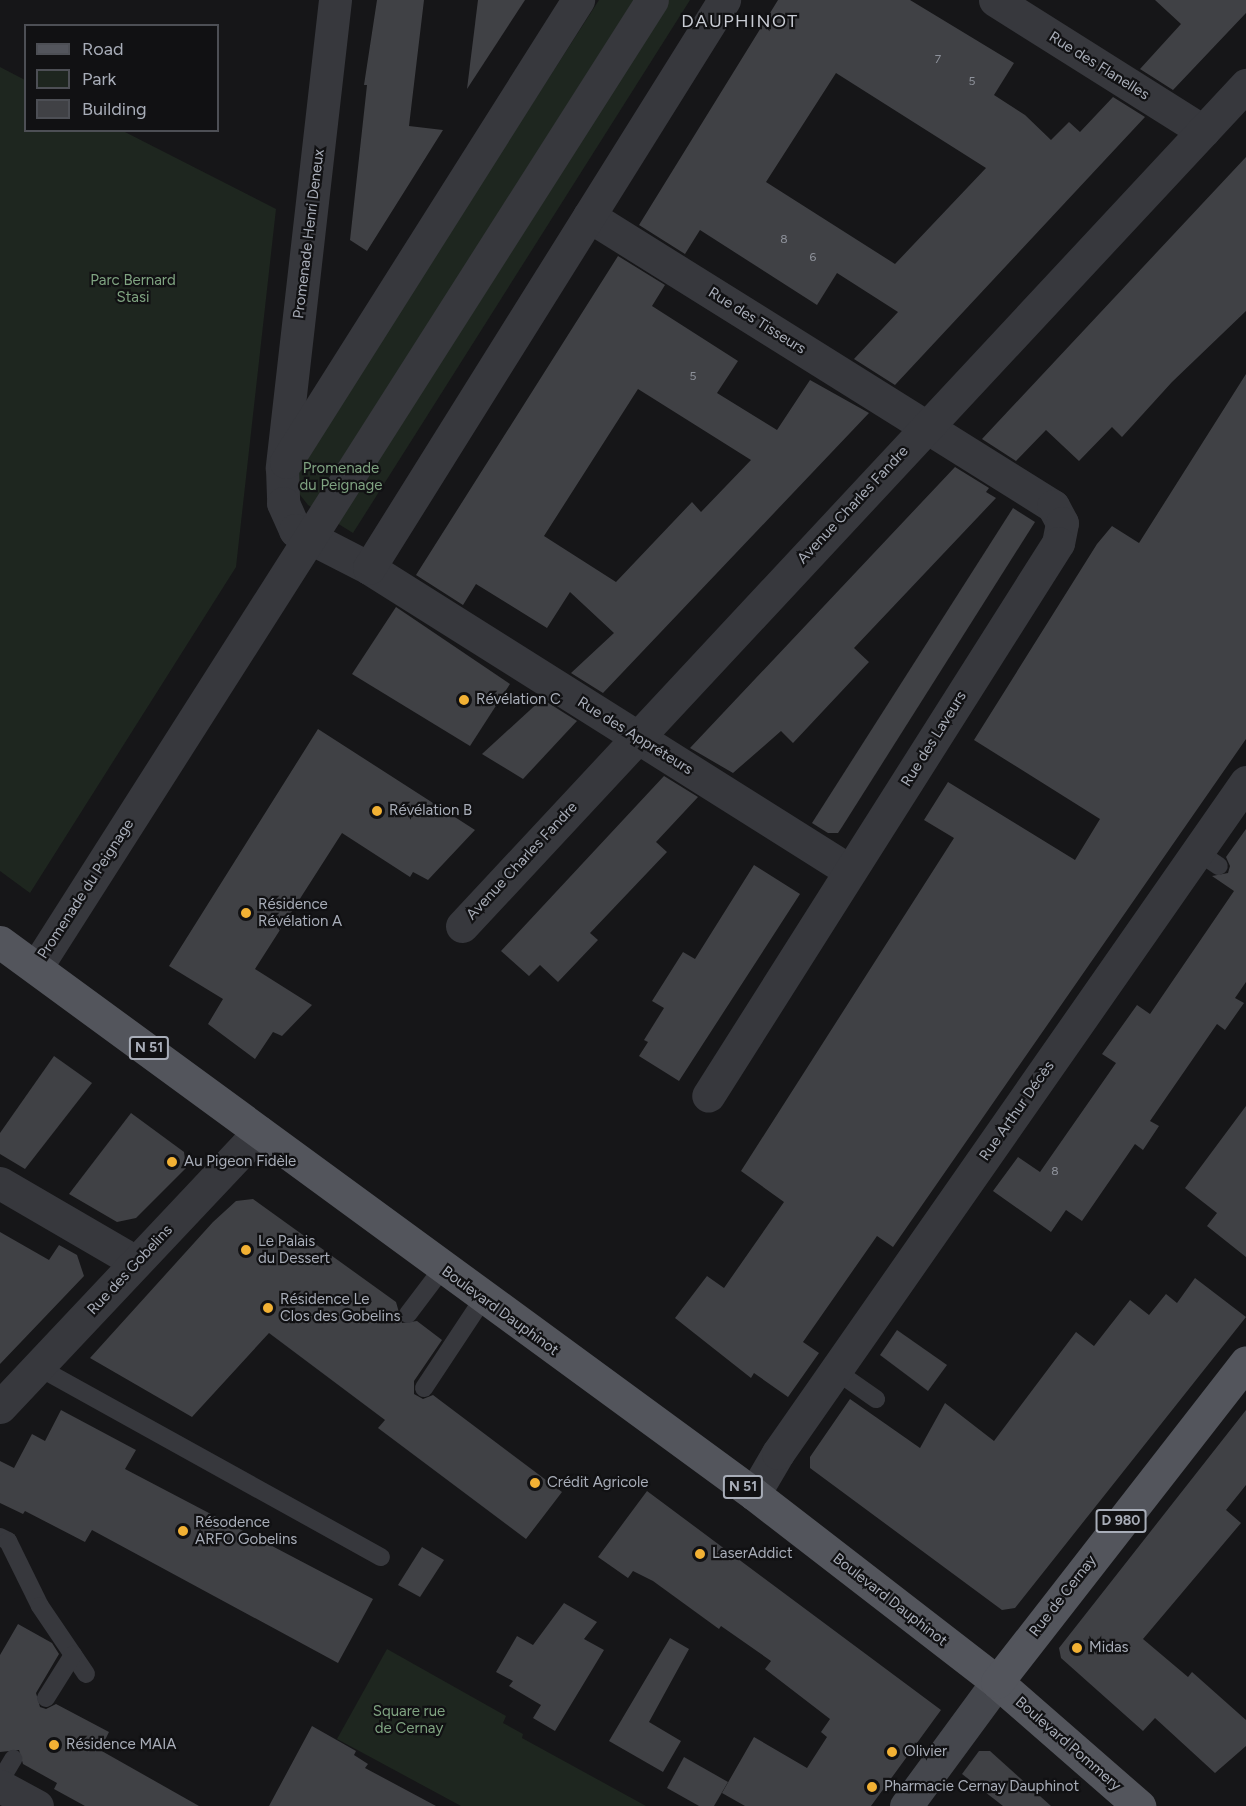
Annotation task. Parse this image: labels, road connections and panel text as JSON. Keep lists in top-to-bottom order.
{
  "streets": {
    "main road": [
      "N 51",
      "Boulevard Dauphinot",
      "D 980",
      "Rue de Cernay",
      "Boulevard Pommery"
    ],
    "street": [
      "Rue des Flanelles",
      "Promenade Henri Deneux",
      "Rue des Tisseurs",
      "Avenue Charles Fandre",
      "Rue des Appréteurs",
      "Rue des Laveurs",
      "Promenade du Peignage",
      "Rue Arthur Décès",
      "Rue des Gobelins"
    ]
  },
  "crossings": [
    ["Rue des Flanelles", "Avenue Charles Fandre"],
    ["Rue des Tisseurs", "Avenue Charles Fandre"],
    ["Rue des Tisseurs", "Rue des Laveurs"],
    ["Avenue Charles Fandre", "Rue des Appréteurs"],
    ["Avenue Charles Fandre", "Rue des Laveurs"],
    ["Rue des Appréteurs", "Rue des Laveurs"],
    ["Rue des Appréteurs", "Promenade du Peignage"],
    ["Promenade du Peignage", "Boulevard Dauphinot"],
    ["Rue Arthur Décès", "Boulevard Dauphinot"],
    ["Rue des Gobelins", "Boulevard Dauphinot"],
    ["Boulevard Dauphinot", "Rue de Cernay"],
    ["Boulevard Dauphinot", "Boulevard Pommery"],
    ["Rue de Cernay", "Boulevard Pommery"]
  ],
  "districts": ["DAUPHINOT"],
  "parks": ["Parc Bernard Stasi", "Promenade du Peignage", "Square rue de Cernay"],
  "places": [
    "Révélation C",
    "Révélation B",
    "Résidence Révélation A",
    "Au Pigeon Fidèle",
    "Le Palais du Dessert",
    "Résidence Le Clos des Gobelins",
    "Crédit Agricole",
    "Résodence ARFO Gobelins",
    "LaserAddict",
    "Midas",
    "Résidence MAIA",
    "Olivier",
    "Pharmacie Cernay Dauphinot"
  ],
  "house_numbers": [
    "7",
    "5",
    "8",
    "6",
    "5",
    "8"
  ],
  "legend": ["Road", "Park", "Building"]
}
